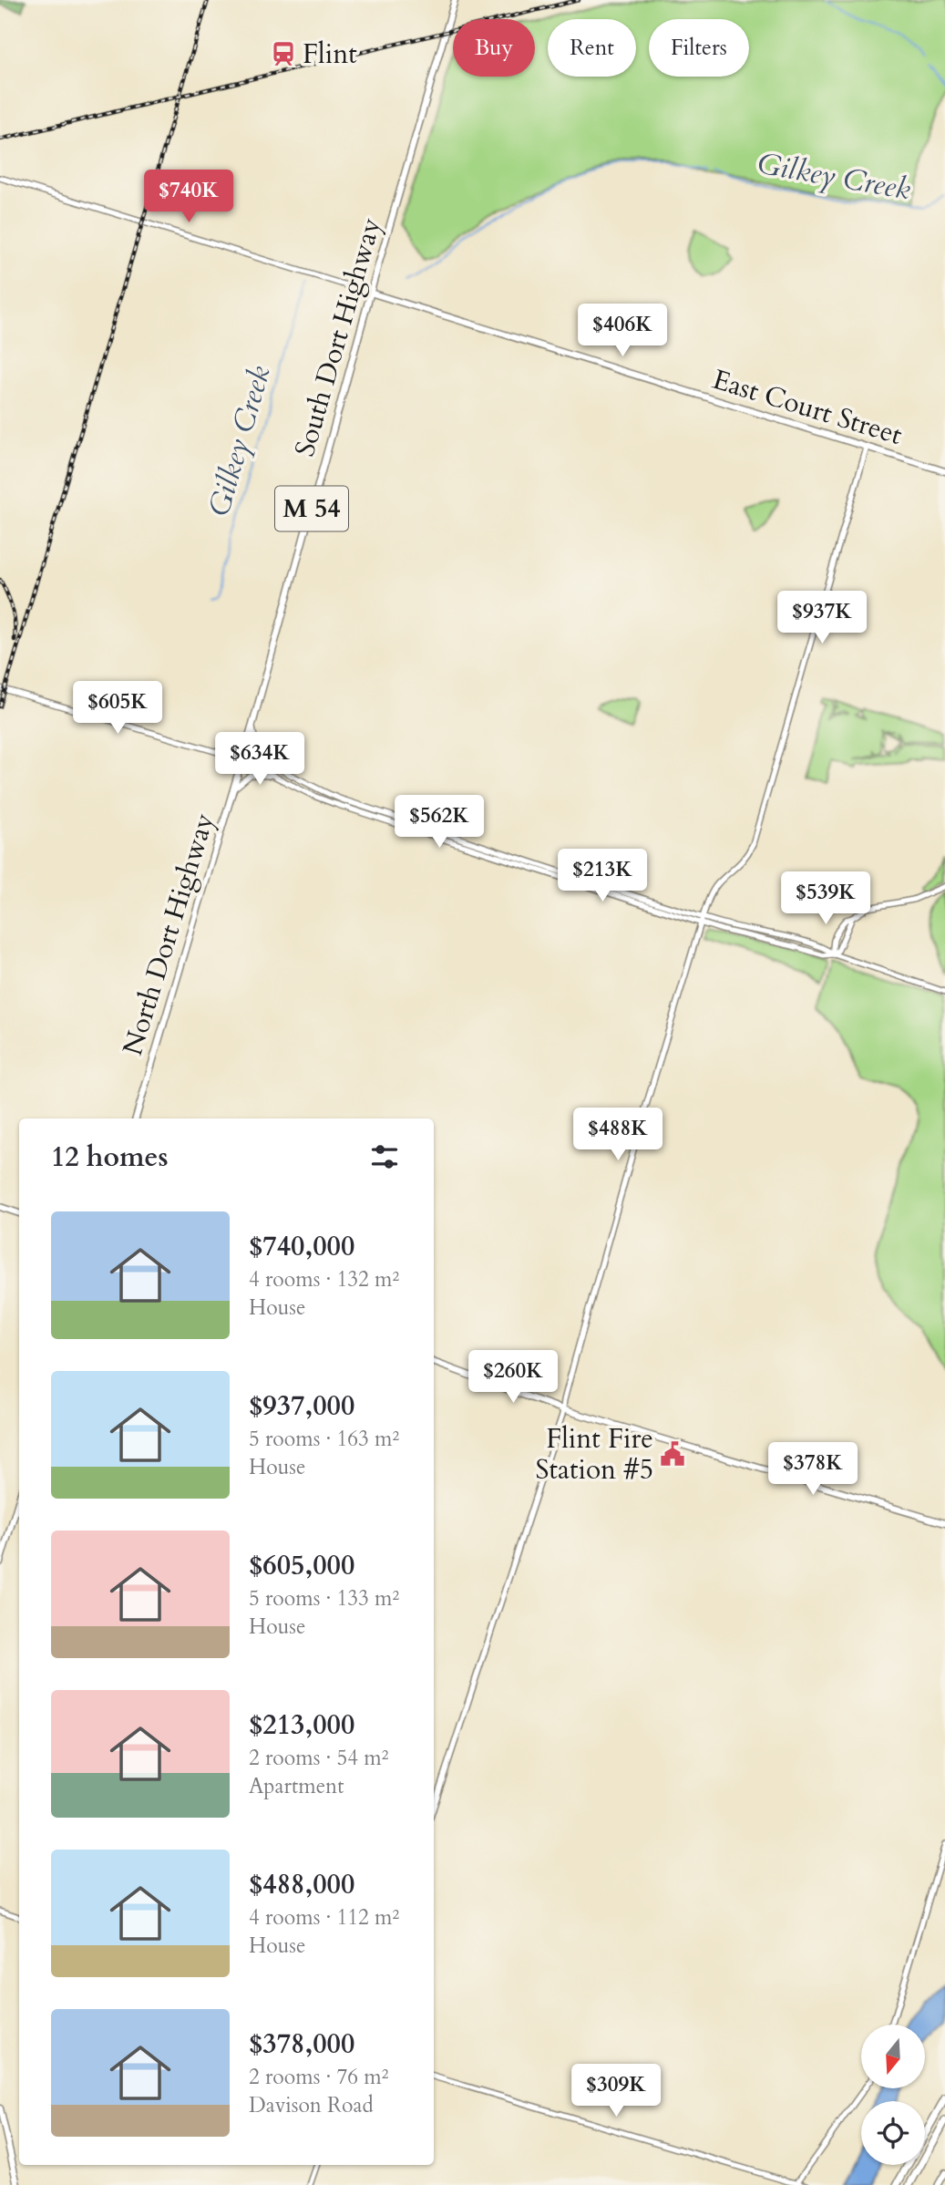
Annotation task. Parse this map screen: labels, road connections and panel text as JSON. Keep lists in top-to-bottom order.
{
  "streets": {
    "main road": [
      "South Dort Highway",
      "East Court Street",
      "M 54",
      "North Dort Highway"
    ]
  },
  "crossings": [
    ["South Dort Highway", "East Court Street"],
    ["South Dort Highway", "North Dort Highway"]
  ],
  "water": ["Gilkey Creek"],
  "places": {
    "station": ["Flint"],
    "public building": ["Flint Fire Station #5"]
  },
  "north": "bottom",
  "page": {
    "chip": ["Buy", "Rent", "Filters"],
    "price": [
      "$740K",
      "$406K",
      "$937K",
      "$605K",
      "$634K",
      "$562K",
      "$213K",
      "$539K",
      "$488K",
      "$260K",
      "$378K",
      "$309K"
    ],
    "heading": "12 homes",
    "list": [
      {
        "name": "$740,000",
        "note": "4 rooms · 132 m² · House"
      },
      {
        "name": "$937,000",
        "note": "5 rooms · 163 m² · House"
      },
      {
        "name": "$605,000",
        "note": "5 rooms · 133 m² · House"
      },
      {
        "name": "$213,000",
        "note": "2 rooms · 54 m² · Apartment"
      },
      {
        "name": "$488,000",
        "note": "4 rooms · 112 m² · House"
      },
      {
        "name": "$378,000",
        "note": "2 rooms · 76 m² · Davison Road"
      }
    ]
  }
}
